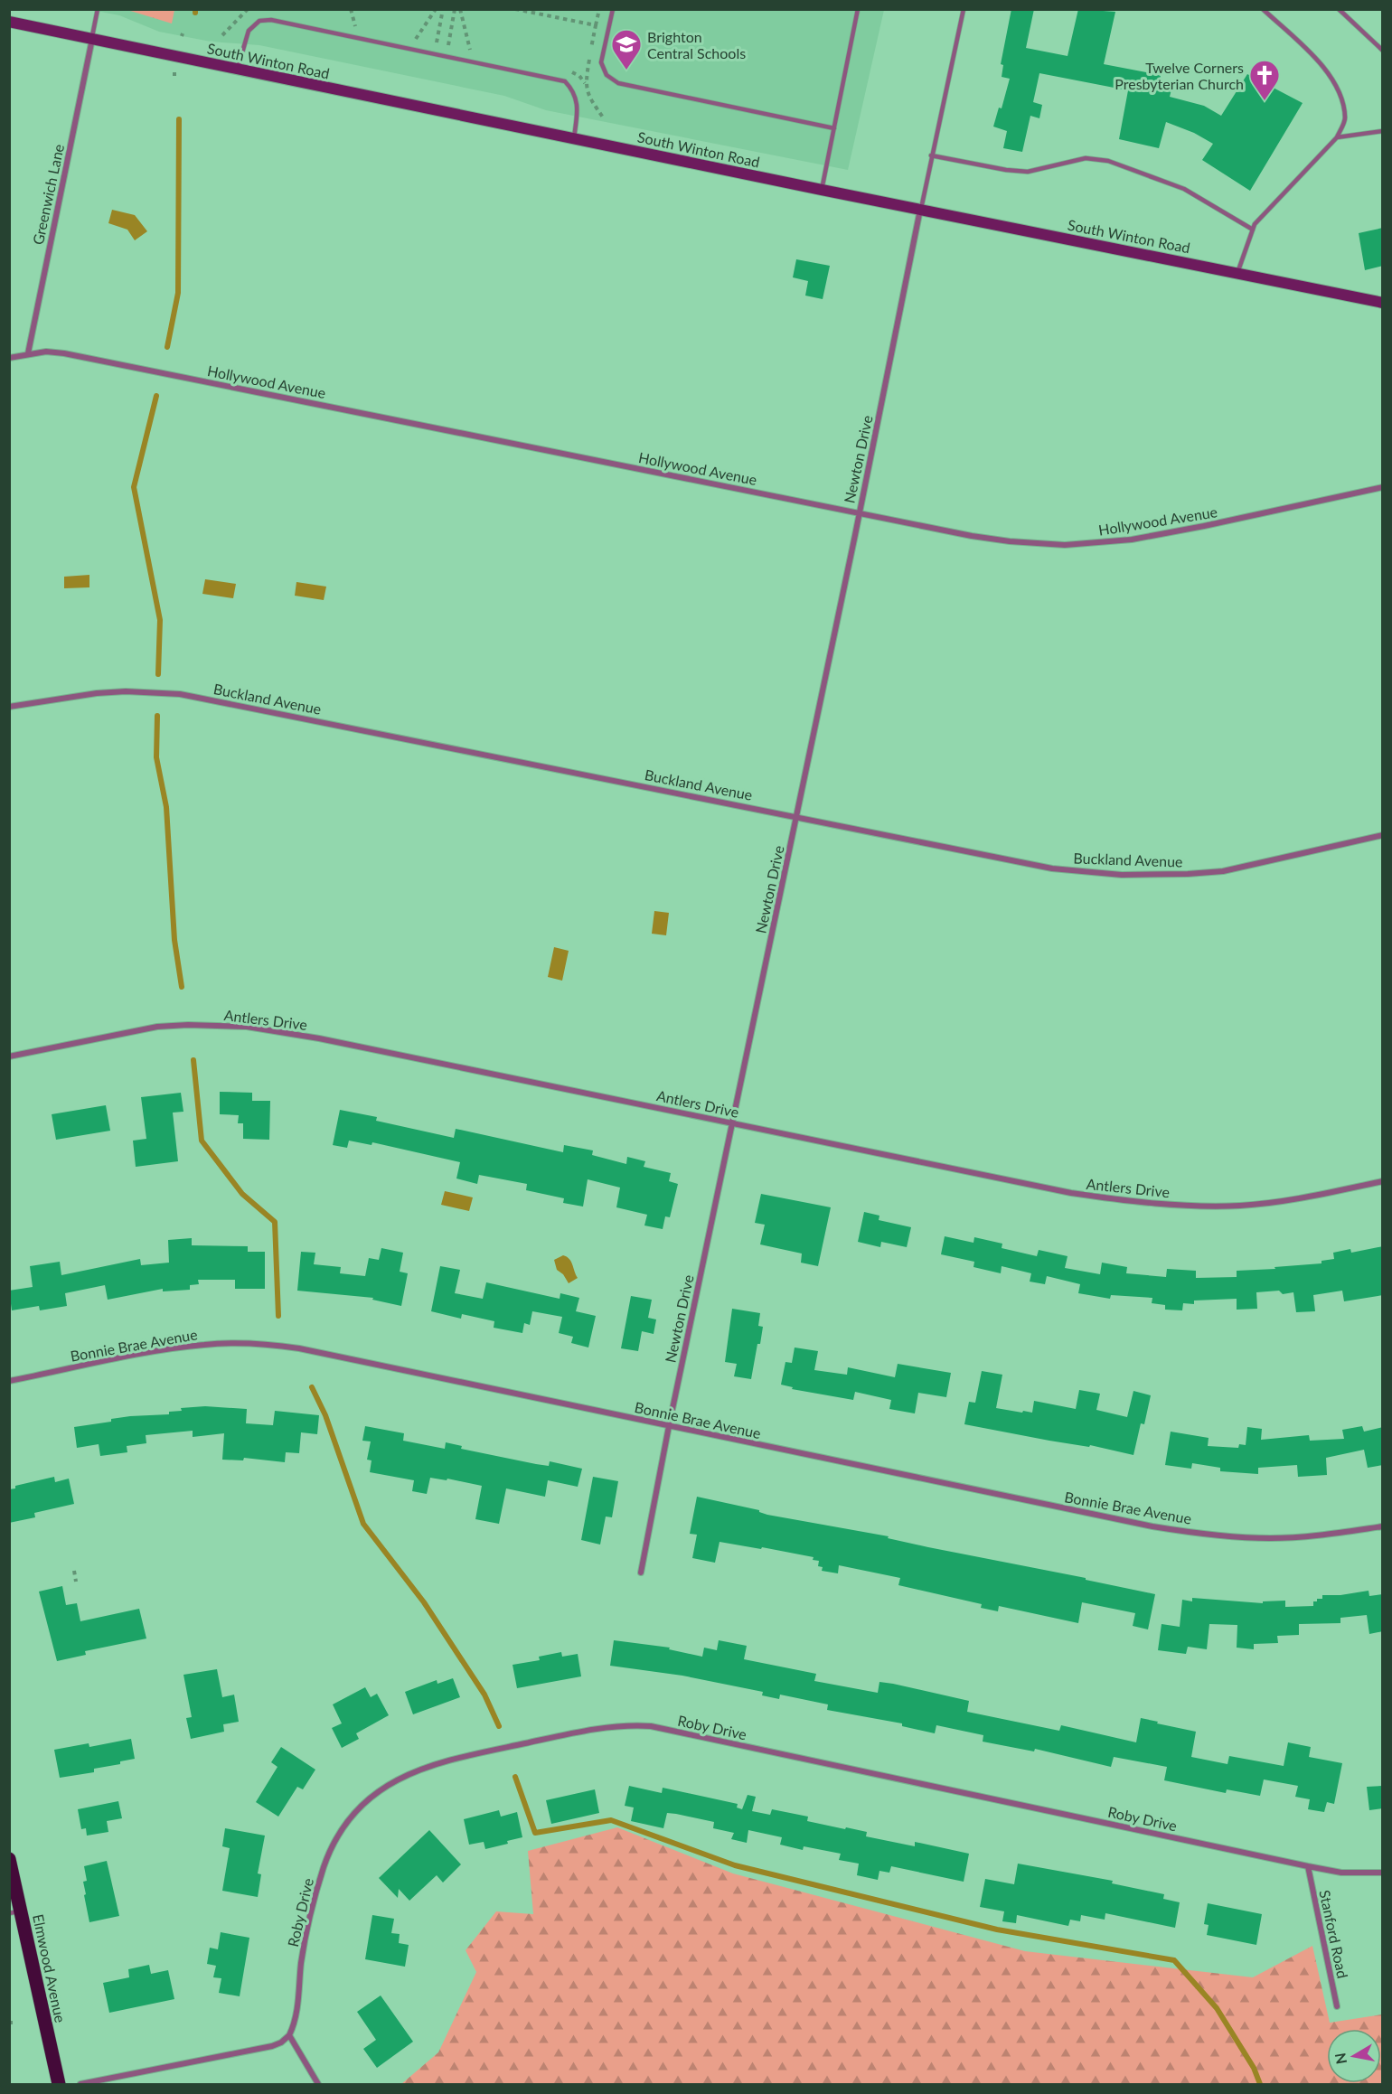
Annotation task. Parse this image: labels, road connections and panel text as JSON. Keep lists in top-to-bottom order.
{
  "streets": {
    "main road": ["South Winton Road", "Elmwood Avenue"],
    "street": [
      "Greenwich Lane",
      "Hollywood Avenue",
      "Newton Drive",
      "Buckland Avenue",
      "Antlers Drive",
      "Bonnie Brae Avenue",
      "Roby Drive",
      "Stanford Road"
    ]
  },
  "crossings": [
    ["South Winton Road", "Greenwich Lane"],
    ["South Winton Road", "Newton Drive"],
    ["Greenwich Lane", "Hollywood Avenue"],
    ["Hollywood Avenue", "Newton Drive"],
    ["Newton Drive", "Buckland Avenue"],
    ["Newton Drive", "Antlers Drive"],
    ["Newton Drive", "Bonnie Brae Avenue"],
    ["Roby Drive", "Stanford Road"]
  ],
  "places": {
    "school or university": ["Brighton Central Schools"],
    "church": ["Twelve Corners Presbyterian Church"]
  },
  "north": "left"
}
